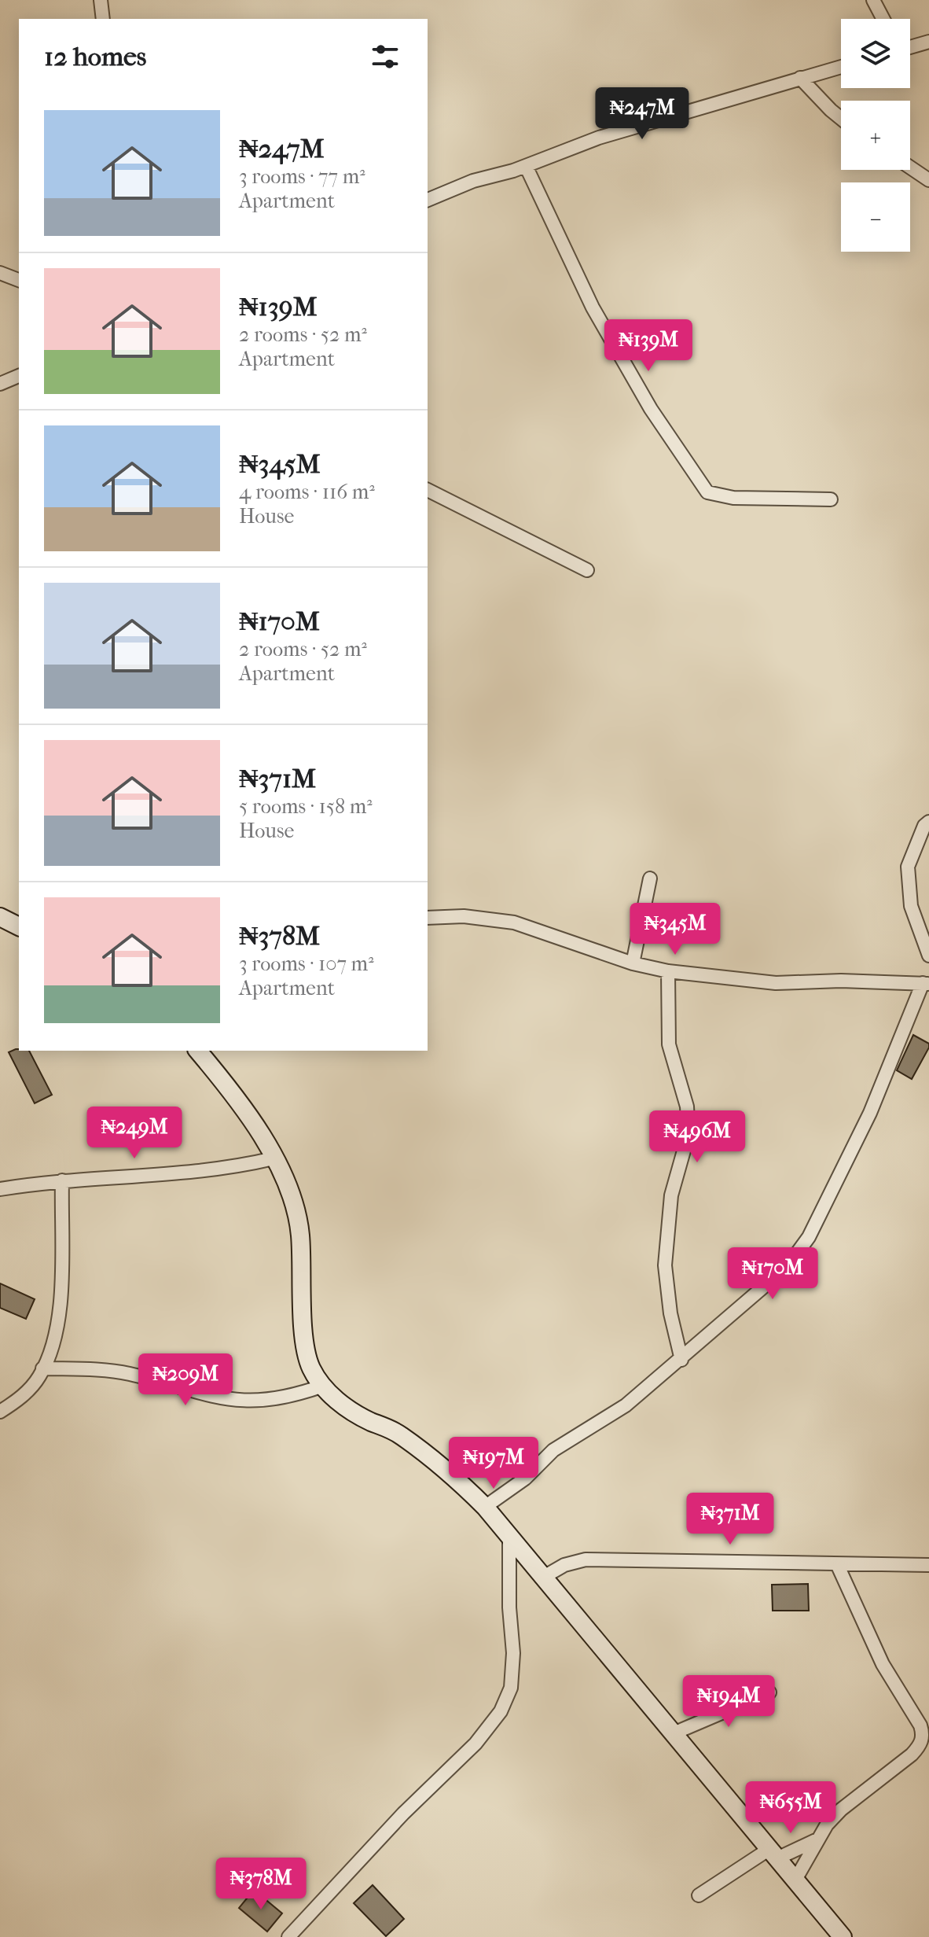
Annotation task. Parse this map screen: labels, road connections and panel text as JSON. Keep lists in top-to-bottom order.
{
  "page": {
    "map_buttons": ["+", "−"],
    "heading": "12 homes",
    "price": [
      "₦247M",
      "₦139M",
      "₦345M",
      "₦249M",
      "₦496M",
      "₦170M",
      "₦209M",
      "₦197M",
      "₦371M",
      "₦194M",
      "₦655M",
      "₦378M"
    ],
    "list": [
      {
        "name": "₦247M",
        "note": "3 rooms · 77 m² · Apartment"
      },
      {
        "name": "₦139M",
        "note": "2 rooms · 52 m² · Apartment"
      },
      {
        "name": "₦345M",
        "note": "4 rooms · 116 m² · House"
      },
      {
        "name": "₦170M",
        "note": "2 rooms · 52 m² · Apartment"
      },
      {
        "name": "₦371M",
        "note": "5 rooms · 158 m² · House"
      },
      {
        "name": "₦378M",
        "note": "3 rooms · 107 m² · Apartment"
      }
    ]
  }
}
